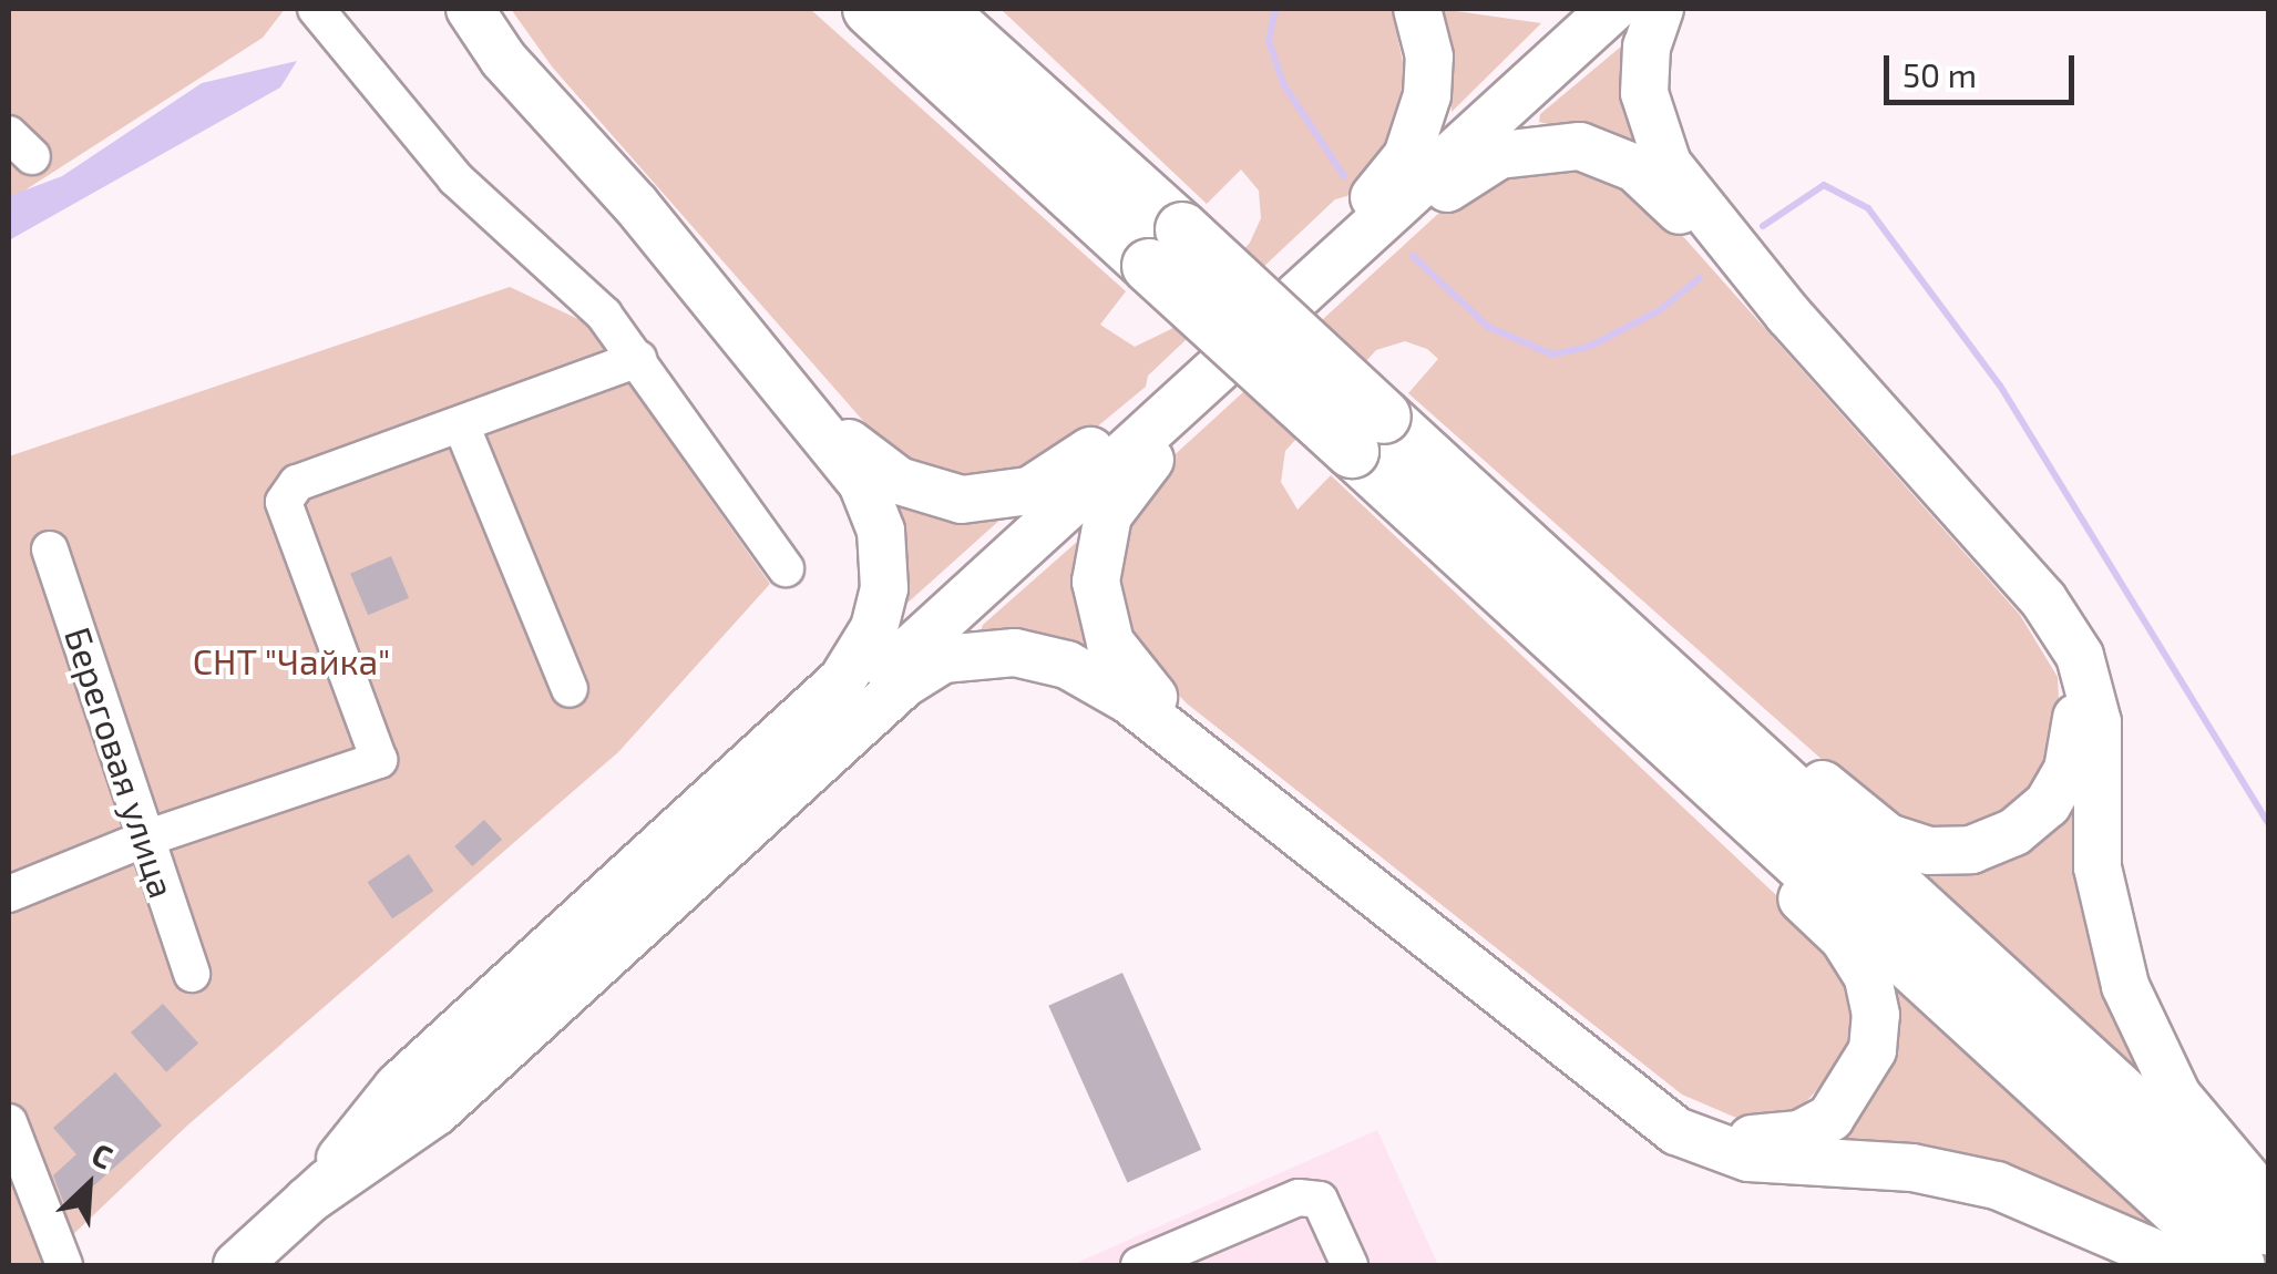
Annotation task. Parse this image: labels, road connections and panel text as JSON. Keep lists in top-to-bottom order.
{
  "streets": {
    "street": ["Береговая улица"]
  },
  "parks": ["СНТ \"Чайка\""],
  "scale_bar": "50 m",
  "north": "top right"
}
